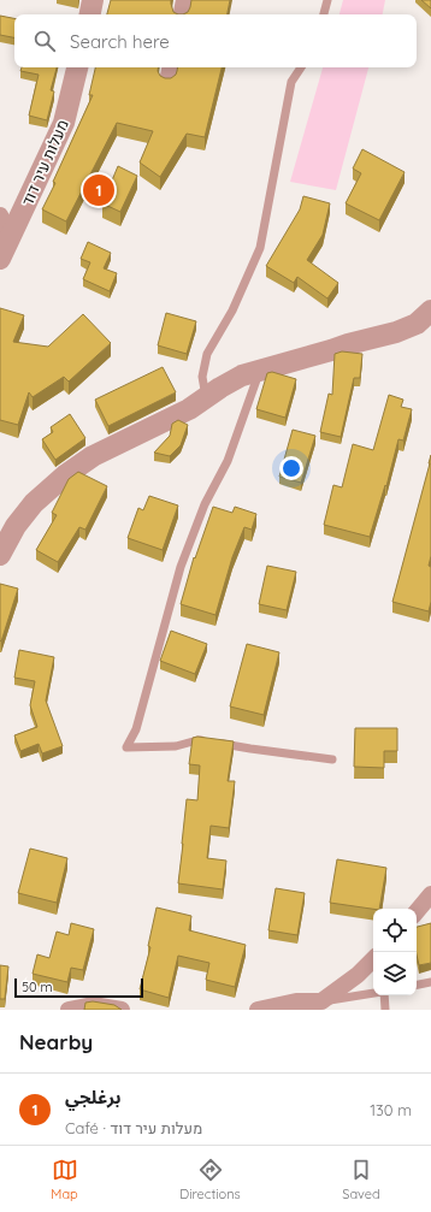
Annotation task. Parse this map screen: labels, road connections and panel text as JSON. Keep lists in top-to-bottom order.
{
  "streets": {
    "street": ["מעלות עיר דוד"]
  },
  "scale_bar": "50 m",
  "page": {
    "search": "Search here",
    "pins": "1",
    "scale": "50 m",
    "heading": "Nearby",
    "list": [
      {
        "mark": "1",
        "name": "برغلجي",
        "note": "Café · מעלות עיר דוד",
        "value": "130 m"
      }
    ],
    "nav": ["Map", "Directions", "Saved"]
  }
}
